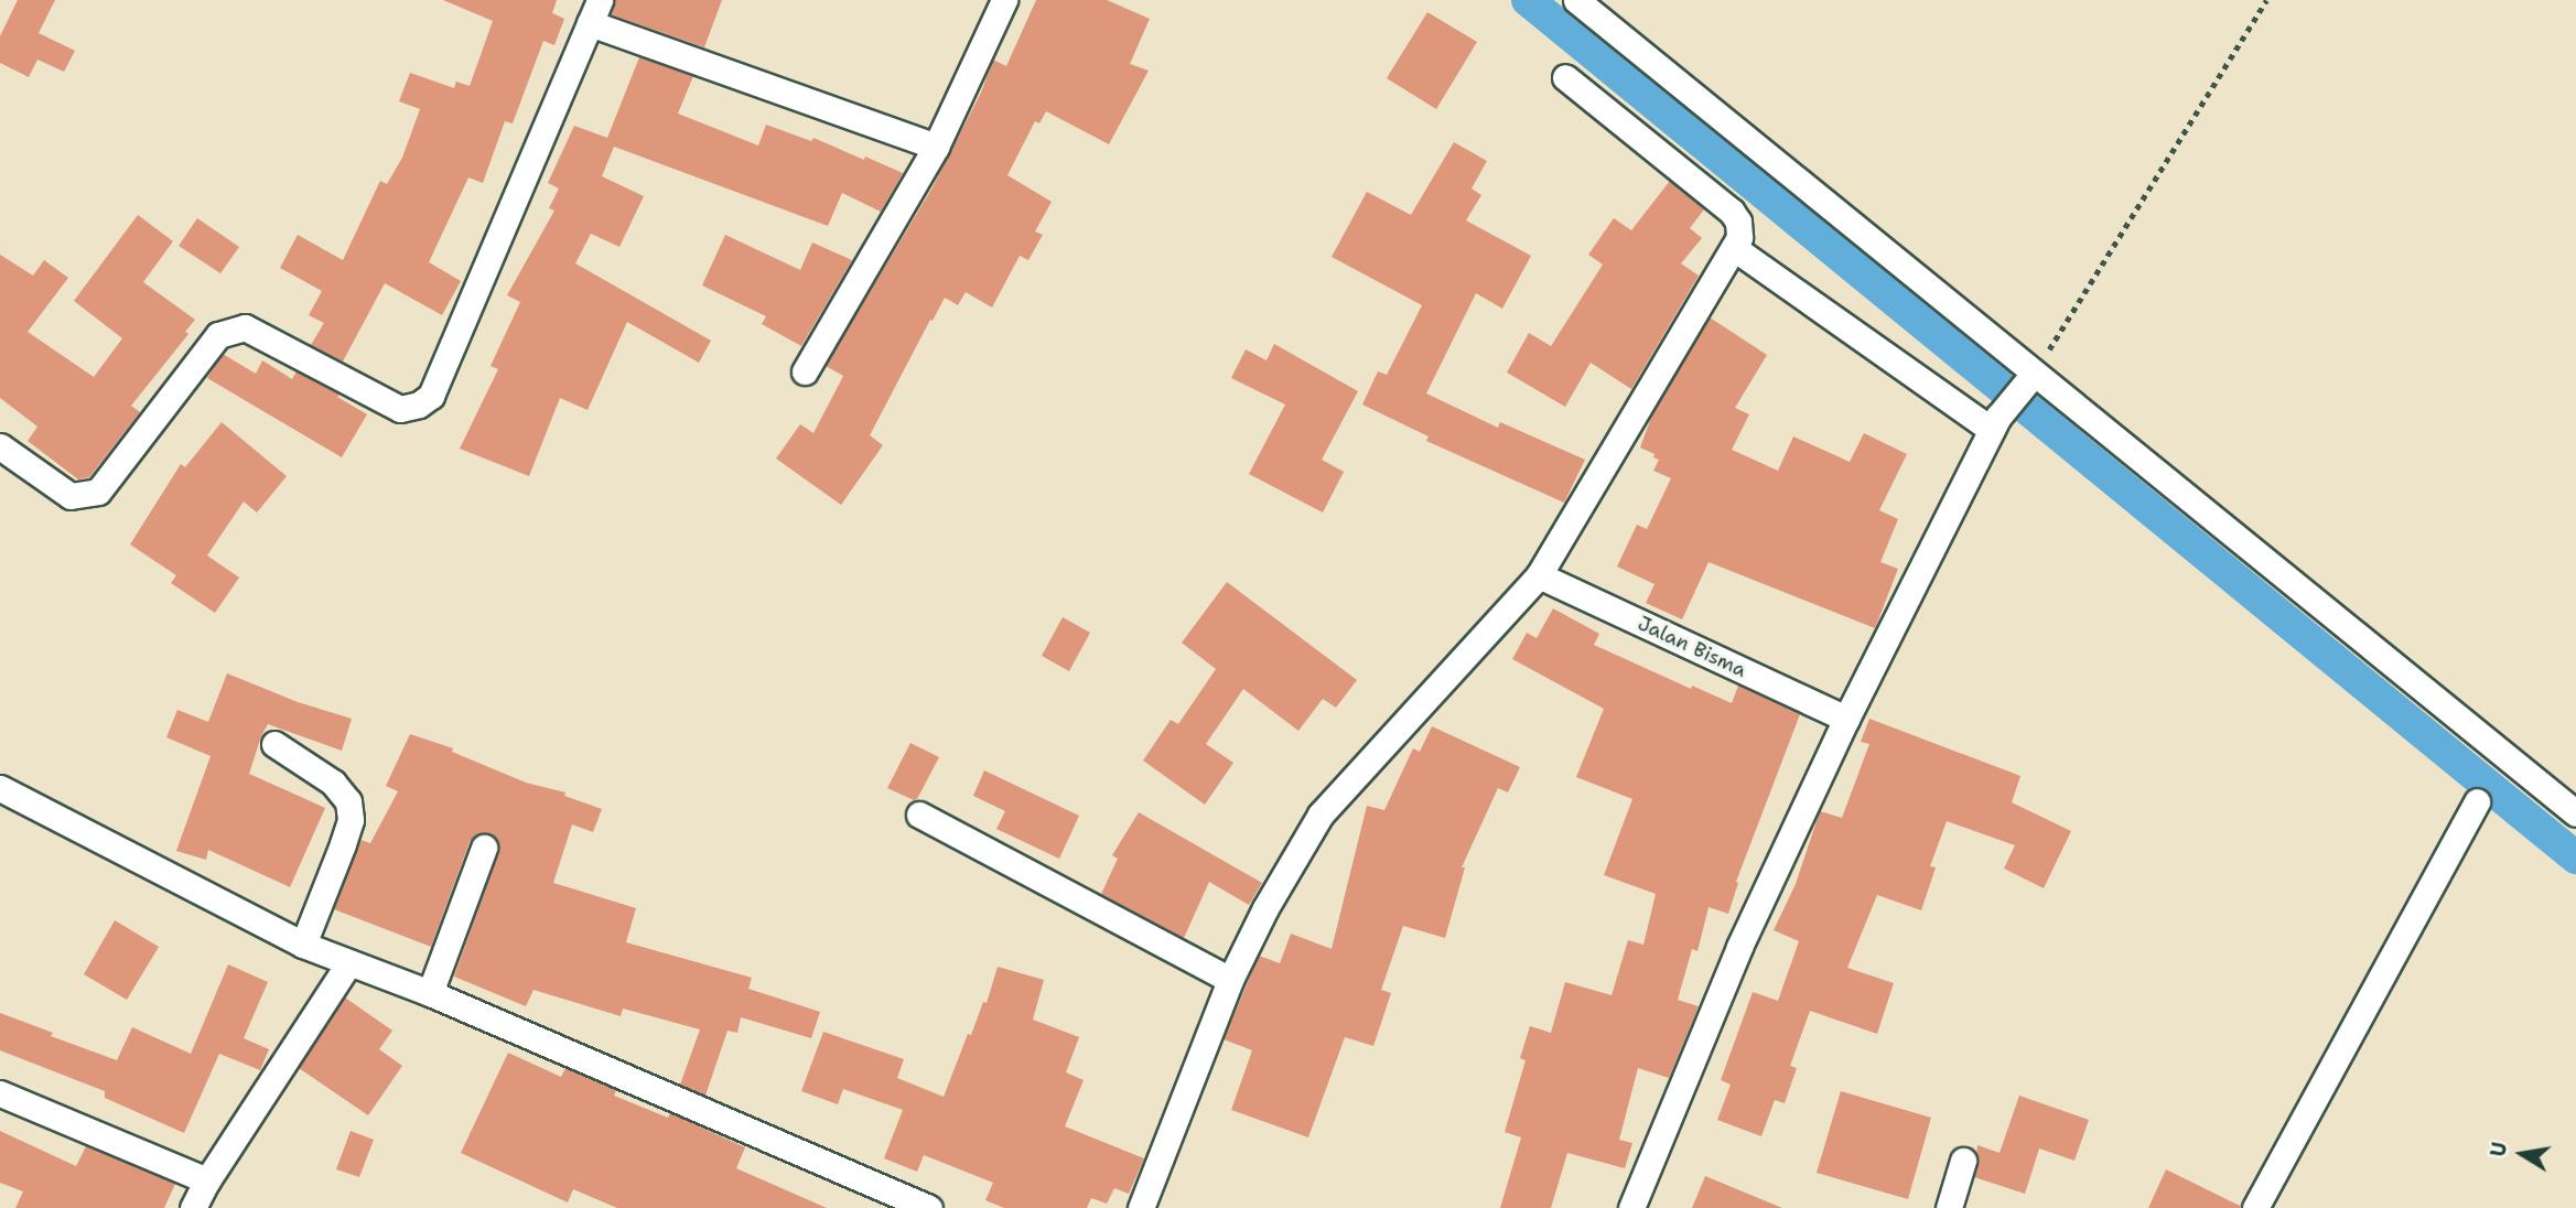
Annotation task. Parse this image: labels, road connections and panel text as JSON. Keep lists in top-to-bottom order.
{
  "streets": {
    "street": ["Jalan Bisma"]
  },
  "north": "left"
}
